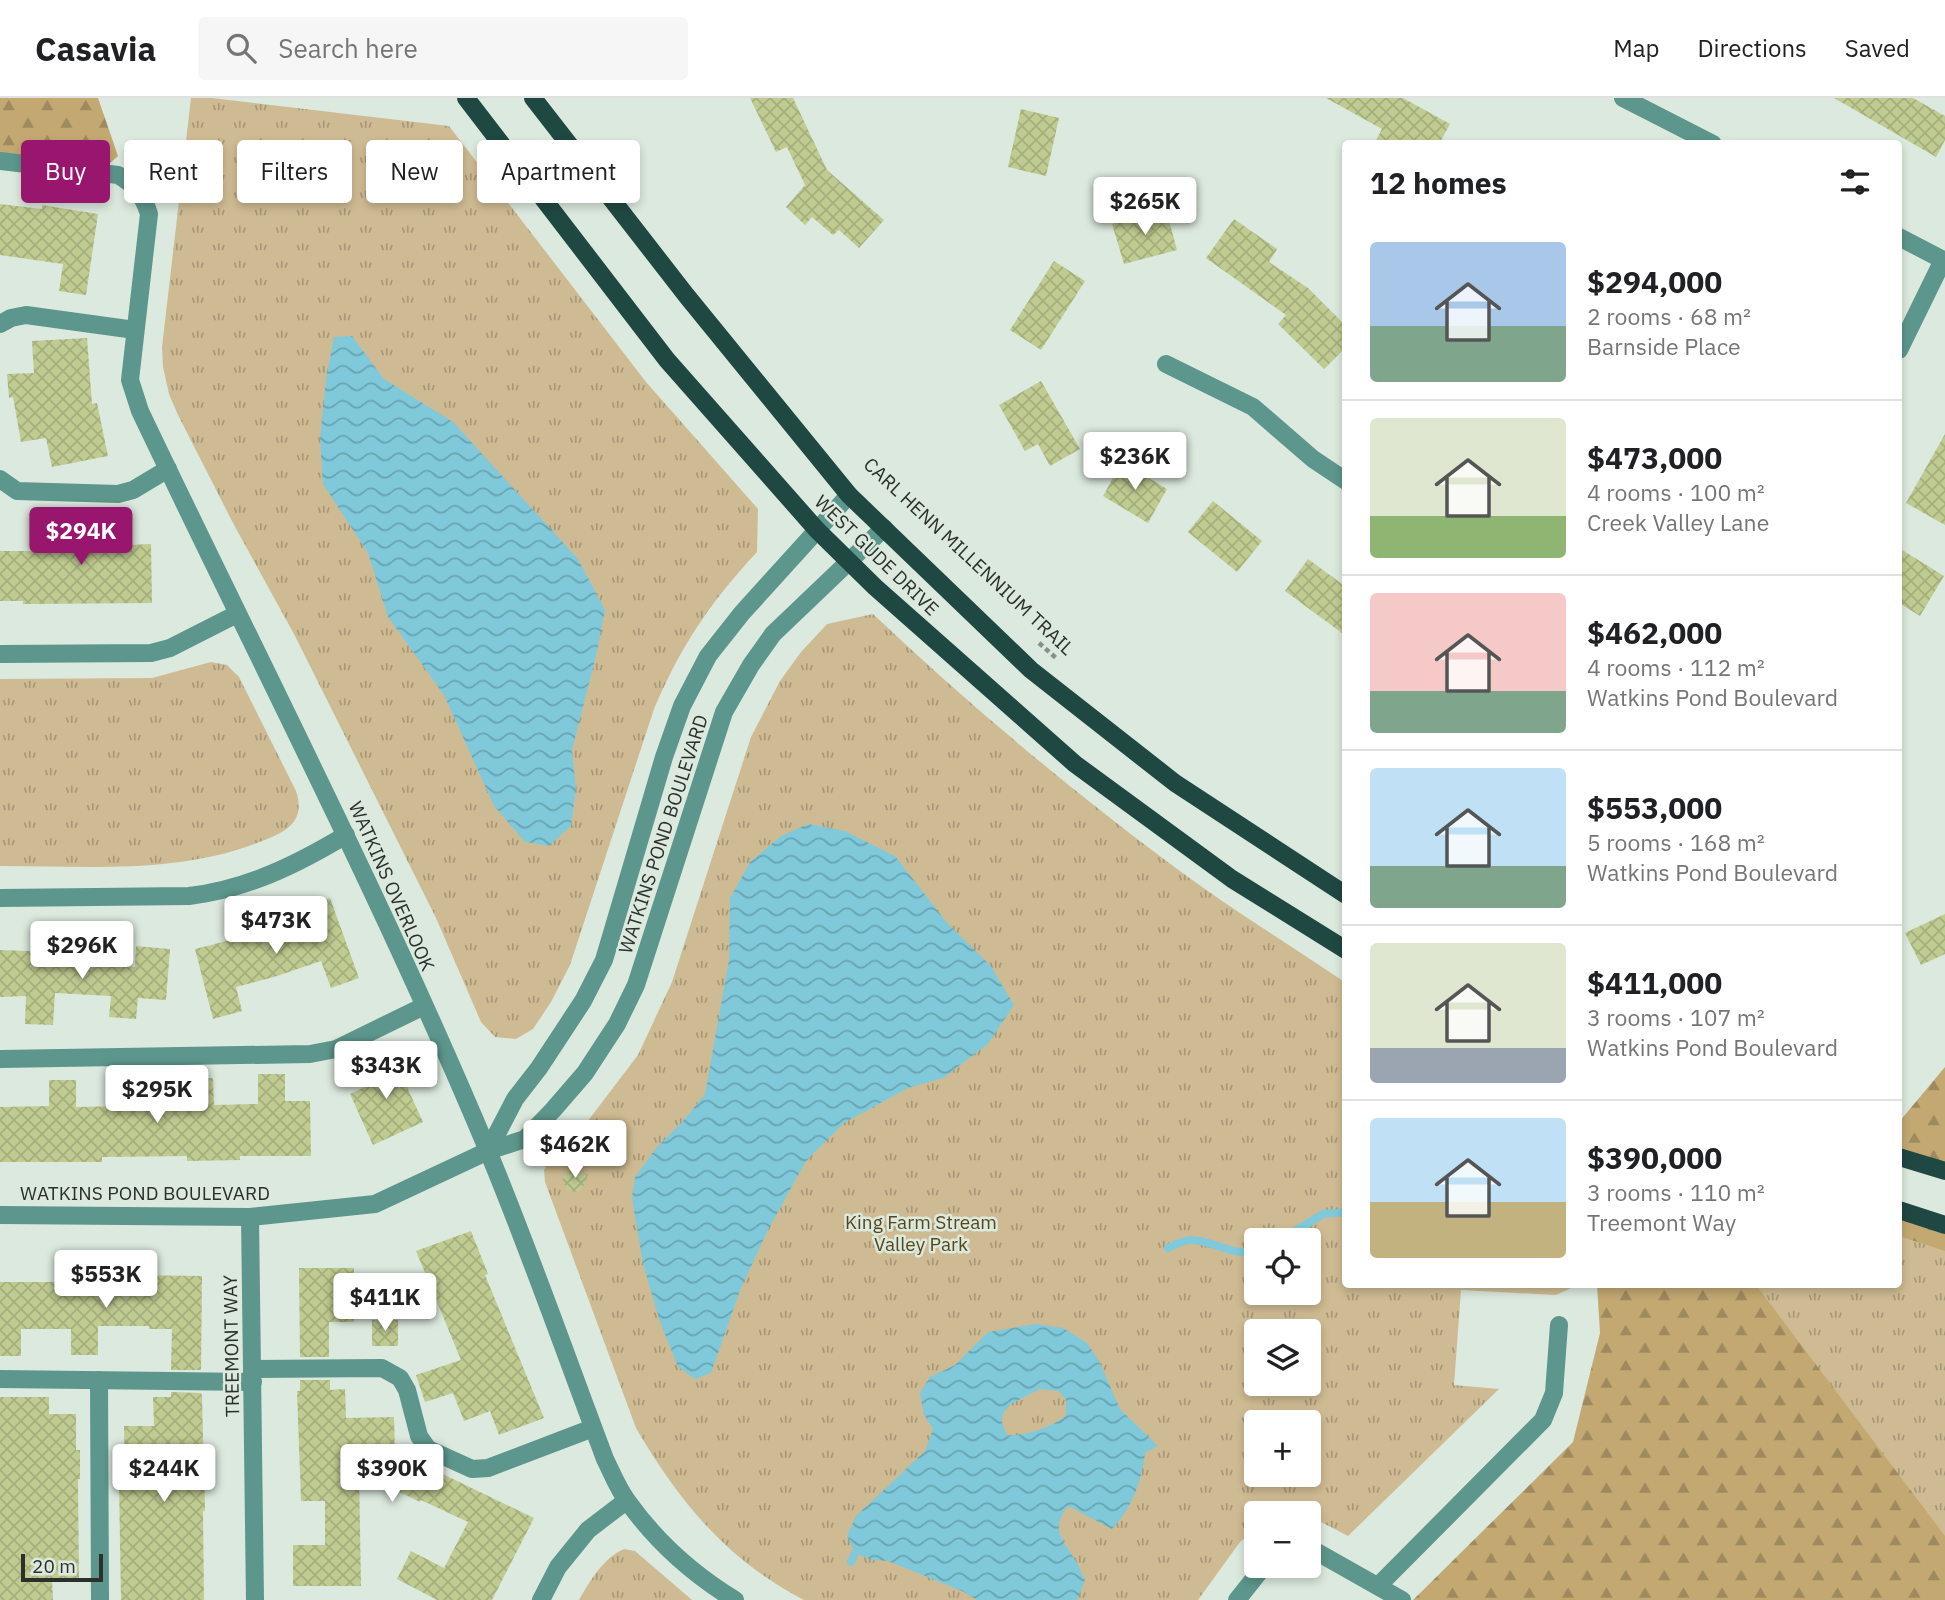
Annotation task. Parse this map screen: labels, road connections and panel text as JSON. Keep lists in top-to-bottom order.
{
  "streets": {
    "main road": ["WEST GUDE DRIVE"],
    "street": ["WATKINS POND BOULEVARD", "WATKINS OVERLOOK", "TREEMONT WAY"],
    "path": ["CARL HENN MILLENNIUM TRAIL"]
  },
  "crossings": [
    ["WEST GUDE DRIVE", "WATKINS POND BOULEVARD"],
    ["WATKINS POND BOULEVARD", "WATKINS OVERLOOK"],
    ["WATKINS POND BOULEVARD", "TREEMONT WAY"]
  ],
  "parks": ["King Farm Stream Valley Park"],
  "scale_bar": "20 m",
  "page": {
    "header": "Casavia",
    "search": "Search here",
    "nav": ["Map", "Directions", "Saved"],
    "chip": [
      "Buy",
      "Rent",
      "Filters",
      "New",
      "Apartment"
    ],
    "heading": "12 homes",
    "price": [
      "$265K",
      "$236K",
      "$294K",
      "$473K",
      "$296K",
      "$343K",
      "$295K",
      "$462K",
      "$553K",
      "$411K",
      "$244K",
      "$390K"
    ],
    "list": [
      {
        "name": "$294,000",
        "note": "2 rooms · 68 m² · Barnside Place"
      },
      {
        "name": "$473,000",
        "note": "4 rooms · 100 m² · Creek Valley Lane"
      },
      {
        "name": "$462,000",
        "note": "4 rooms · 112 m² · Watkins Pond Boulevard"
      },
      {
        "name": "$553,000",
        "note": "5 rooms · 168 m² · Watkins Pond Boulevard"
      },
      {
        "name": "$411,000",
        "note": "3 rooms · 107 m² · Watkins Pond Boulevard"
      },
      {
        "name": "$390,000",
        "note": "3 rooms · 110 m² · Treemont Way"
      }
    ],
    "map_buttons": ["+", "−"],
    "scale": "20 m"
  }
}
